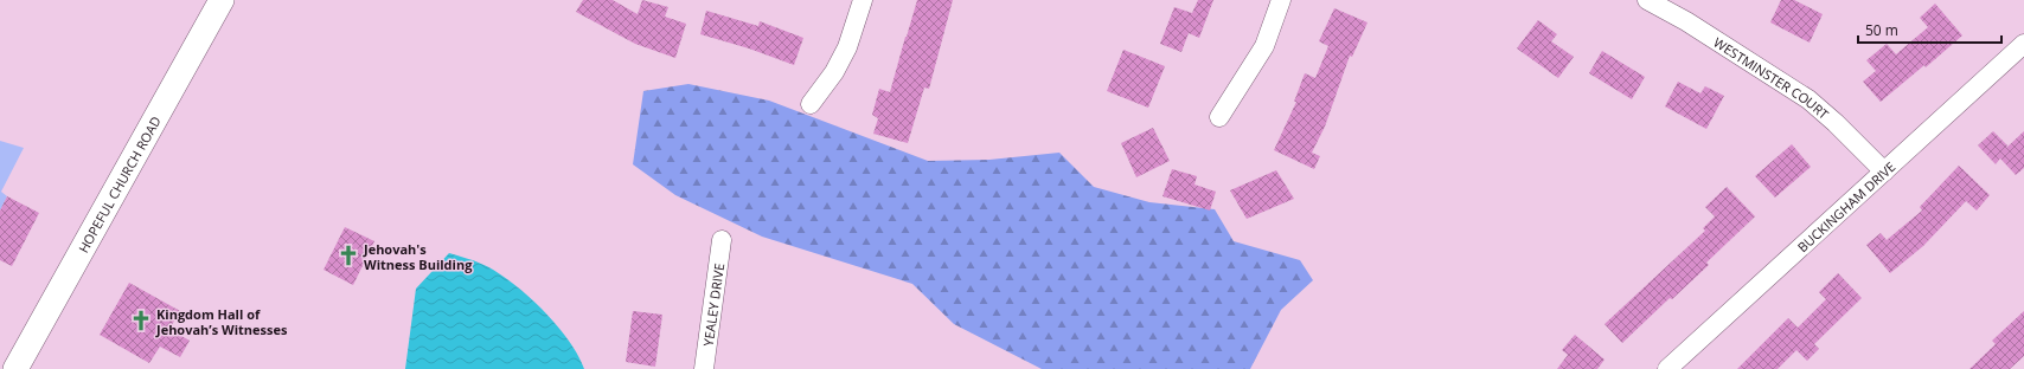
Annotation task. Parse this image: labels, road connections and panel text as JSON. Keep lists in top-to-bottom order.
{
  "streets": {
    "main road": ["HOPEFUL CHURCH ROAD"],
    "street": ["WESTMINSTER COURT", "BUCKINGHAM DRIVE", "YEALEY DRIVE"]
  },
  "crossings": [
    ["WESTMINSTER COURT", "BUCKINGHAM DRIVE"]
  ],
  "places": {
    "church": ["Jehovah's Witness Building", "Kingdom Hall of Jehovah’s Witnesses"]
  },
  "scale_bar": "50 m"
}
